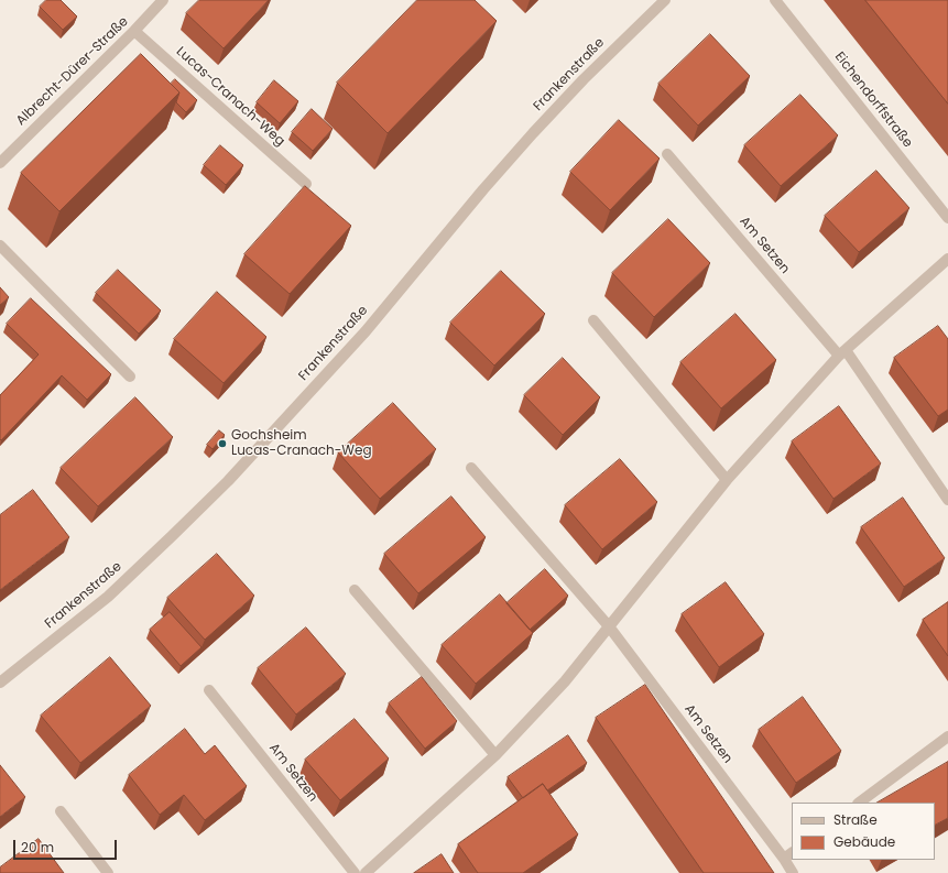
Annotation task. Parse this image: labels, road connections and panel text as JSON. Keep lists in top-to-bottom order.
{
  "streets": {
    "street": [
      "Albrecht-Dürer-Straße",
      "Frankenstraße",
      "Lucas-Cranach-Weg",
      "Eichendorffstraße",
      "Am Setzen"
    ]
  },
  "crossings": [
    ["Albrecht-Dürer-Straße", "Lucas-Cranach-Weg"]
  ],
  "places": ["Gochsheim Lucas-Cranach-Weg"],
  "legend": ["Straße", "Gebäude"],
  "scale_bar": "20 m"
}
